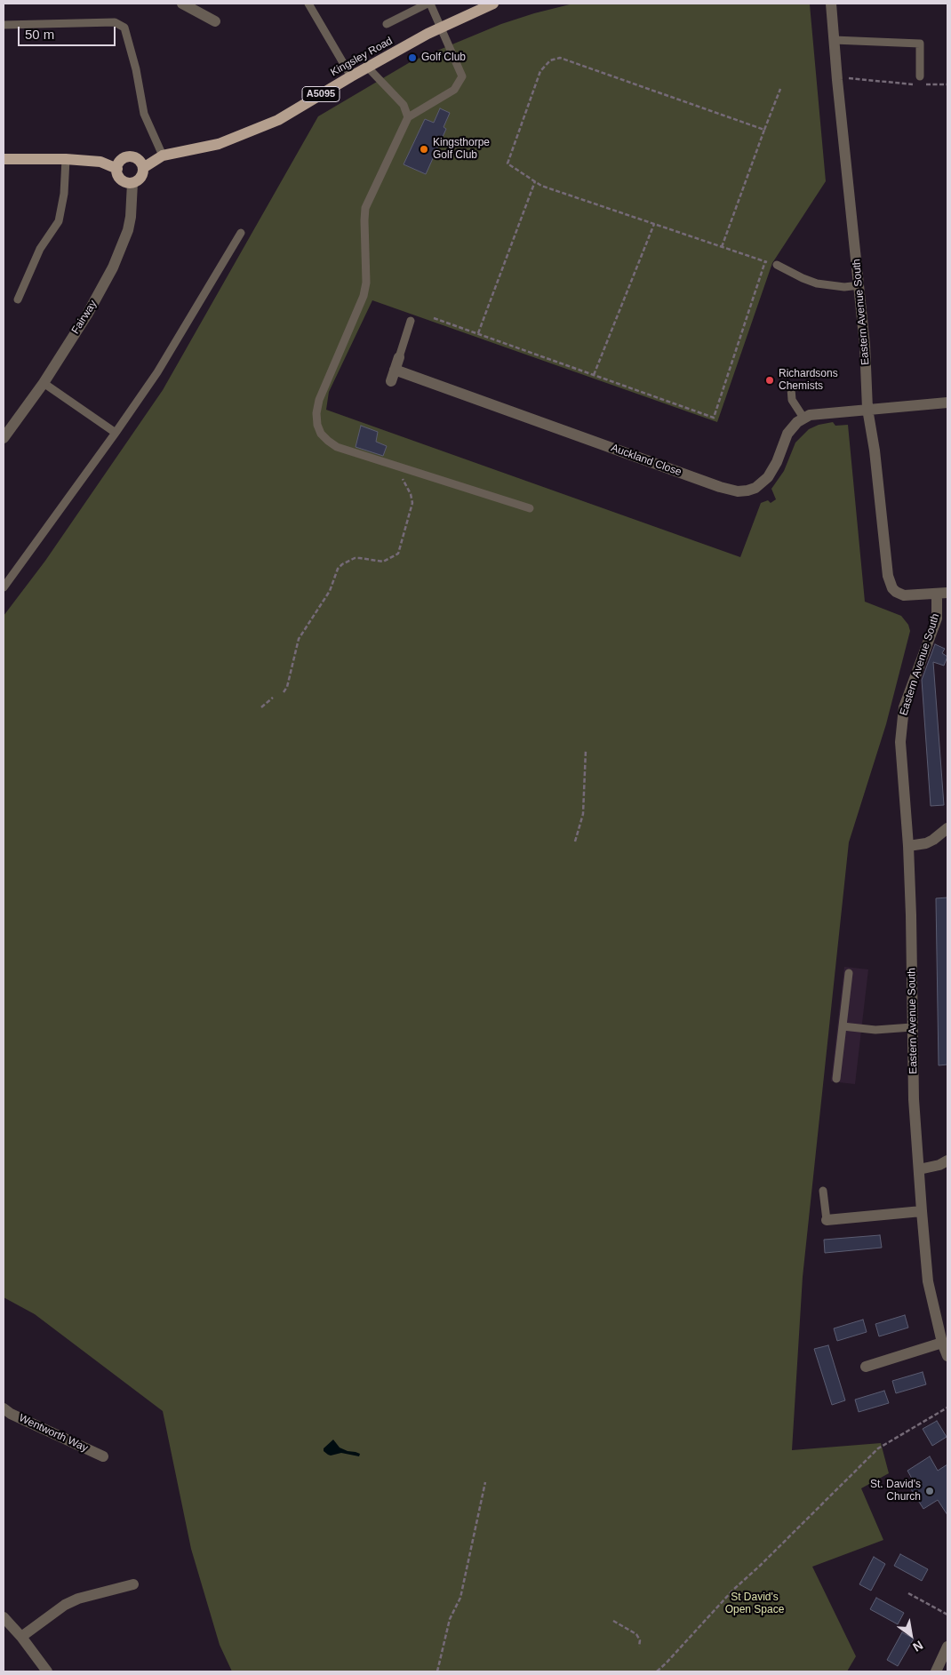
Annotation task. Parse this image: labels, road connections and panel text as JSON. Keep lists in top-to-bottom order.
{
  "streets": {
    "main road": ["Kingsley Road", "A5095"],
    "street": [
      "Eastern Avenue South",
      "Fairway",
      "Auckland Close",
      "Wentworth Way"
    ]
  },
  "crossings": [
    ["Kingsley Road", "Fairway"]
  ],
  "parks": ["St David's Open Space"],
  "places": [
    "Golf Club",
    "Kingsthorpe Golf Club",
    "Richardsons Chemists",
    "St. David's Church"
  ],
  "scale_bar": "50 m",
  "north": "bottom right"
}
